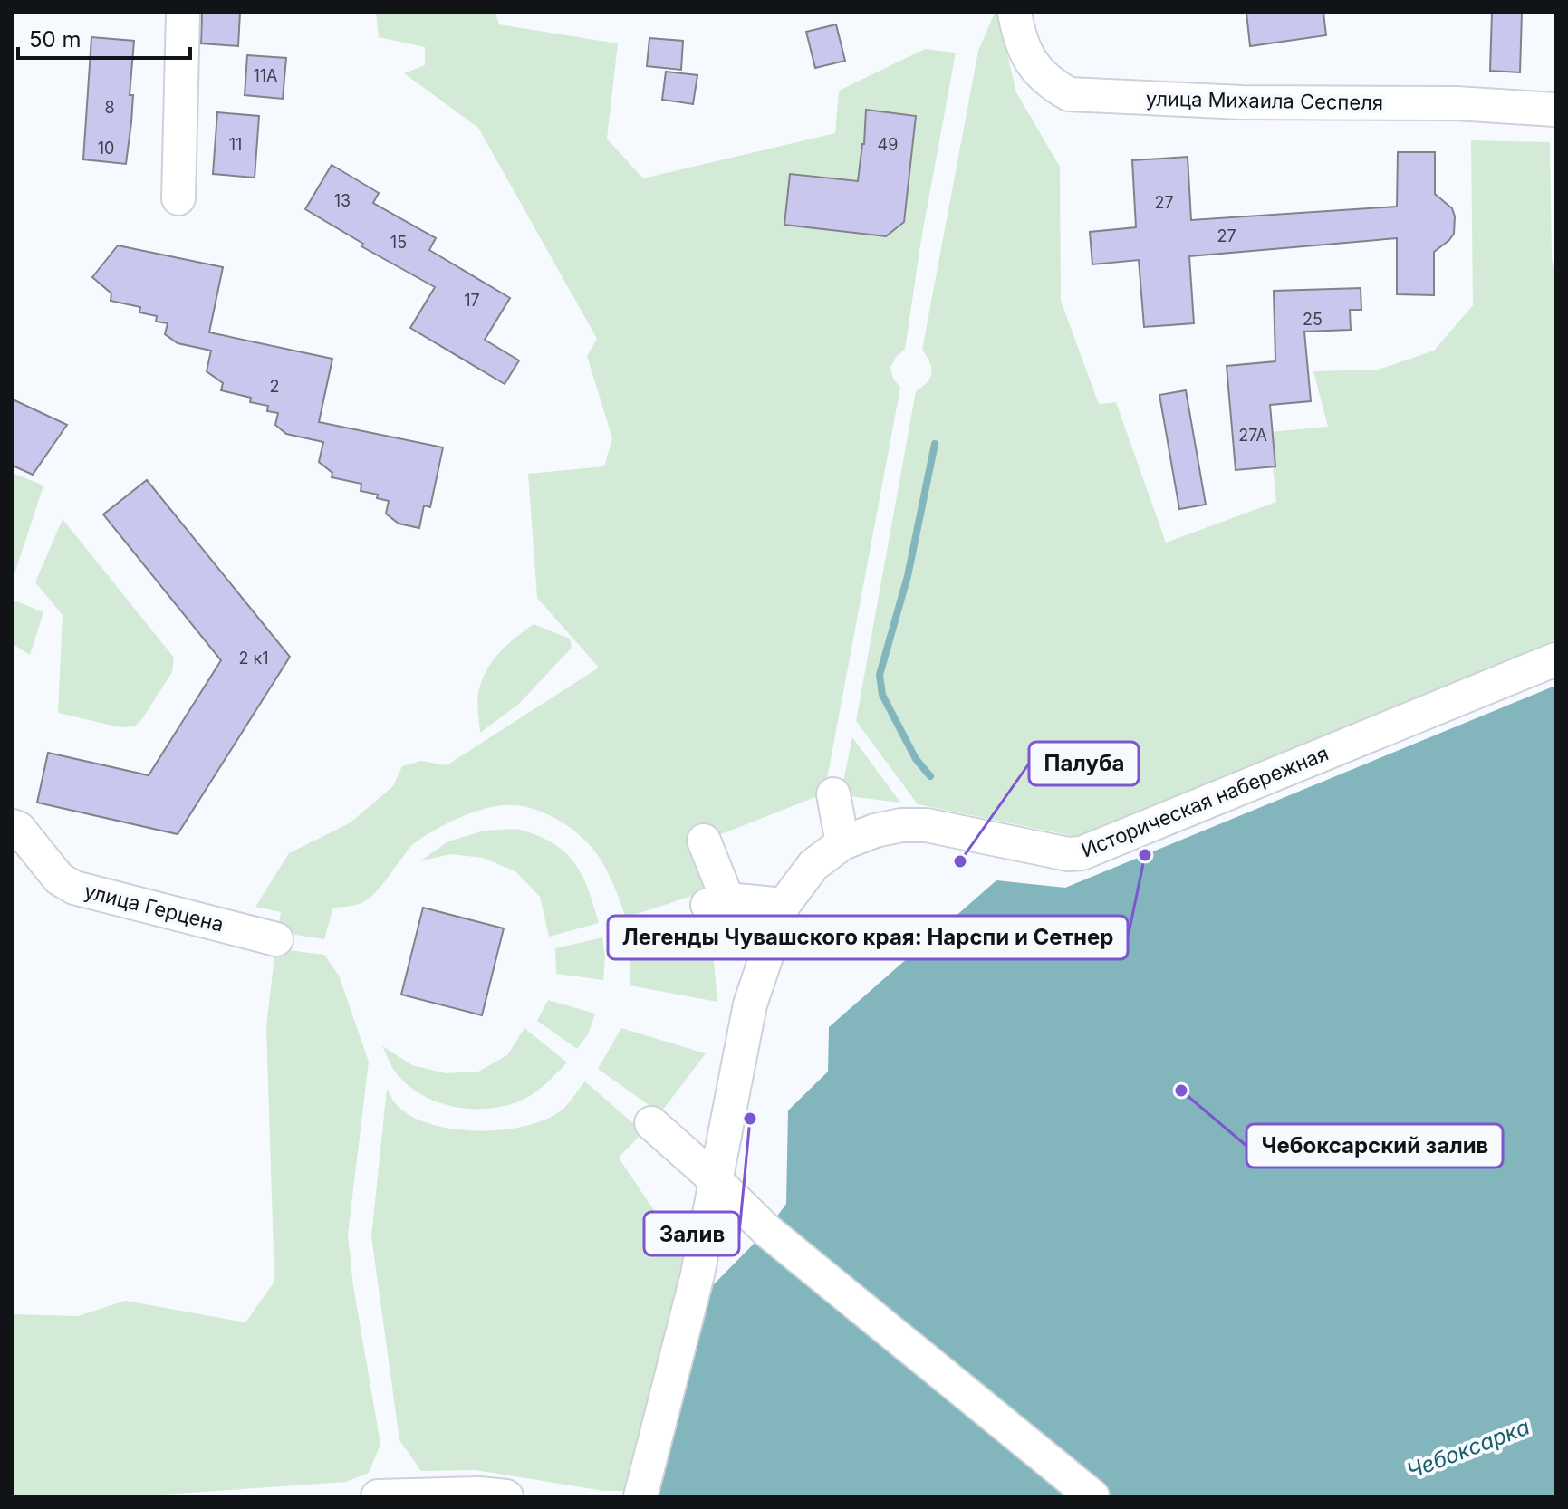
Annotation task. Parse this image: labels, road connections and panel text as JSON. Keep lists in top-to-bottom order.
{
  "streets": {
    "street": ["улица Михаила Сеспеля", "Историческая набережная", "улица Герцена"]
  },
  "water": ["Чебоксарка"],
  "places": [
    "Легенды Чувашского края: Нарспи и Сетнер",
    "Палуба",
    "Чебоксарский залив",
    "Залив"
  ],
  "house_numbers": [
    "11А",
    "8",
    "11",
    "49",
    "10",
    "13",
    "27",
    "27",
    "15",
    "17",
    "25",
    "2",
    "27А",
    "2 к1"
  ],
  "scale_bar": "50 m"
}
